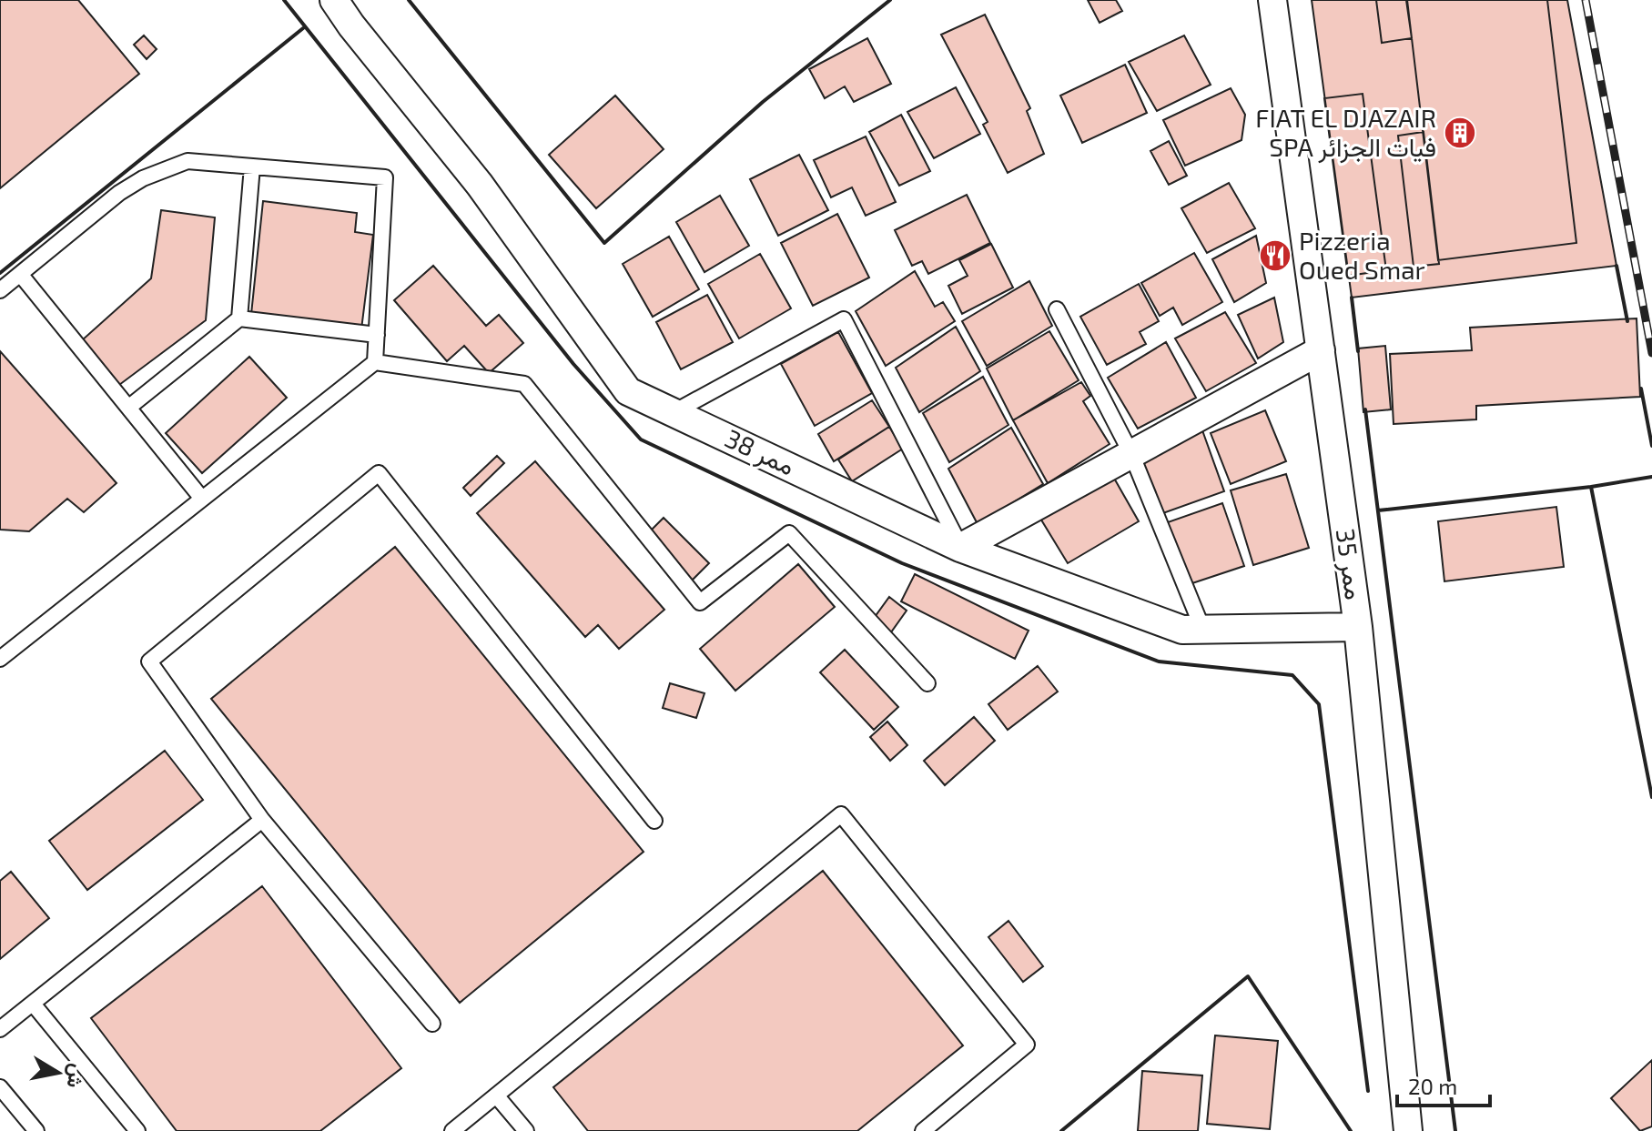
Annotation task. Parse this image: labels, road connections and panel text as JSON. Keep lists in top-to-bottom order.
{
  "streets": {
    "street": ["ممر 38", "ممر 35"]
  },
  "crossings": [
    ["ممر 38", "ممر 35"]
  ],
  "places": {
    "building": ["FIAT EL DJAZAIR SPA فيات الجزائر"],
    "restaurant": ["Pizzeria Oued Smar"]
  },
  "scale_bar": "20 m",
  "north": "right"
}
